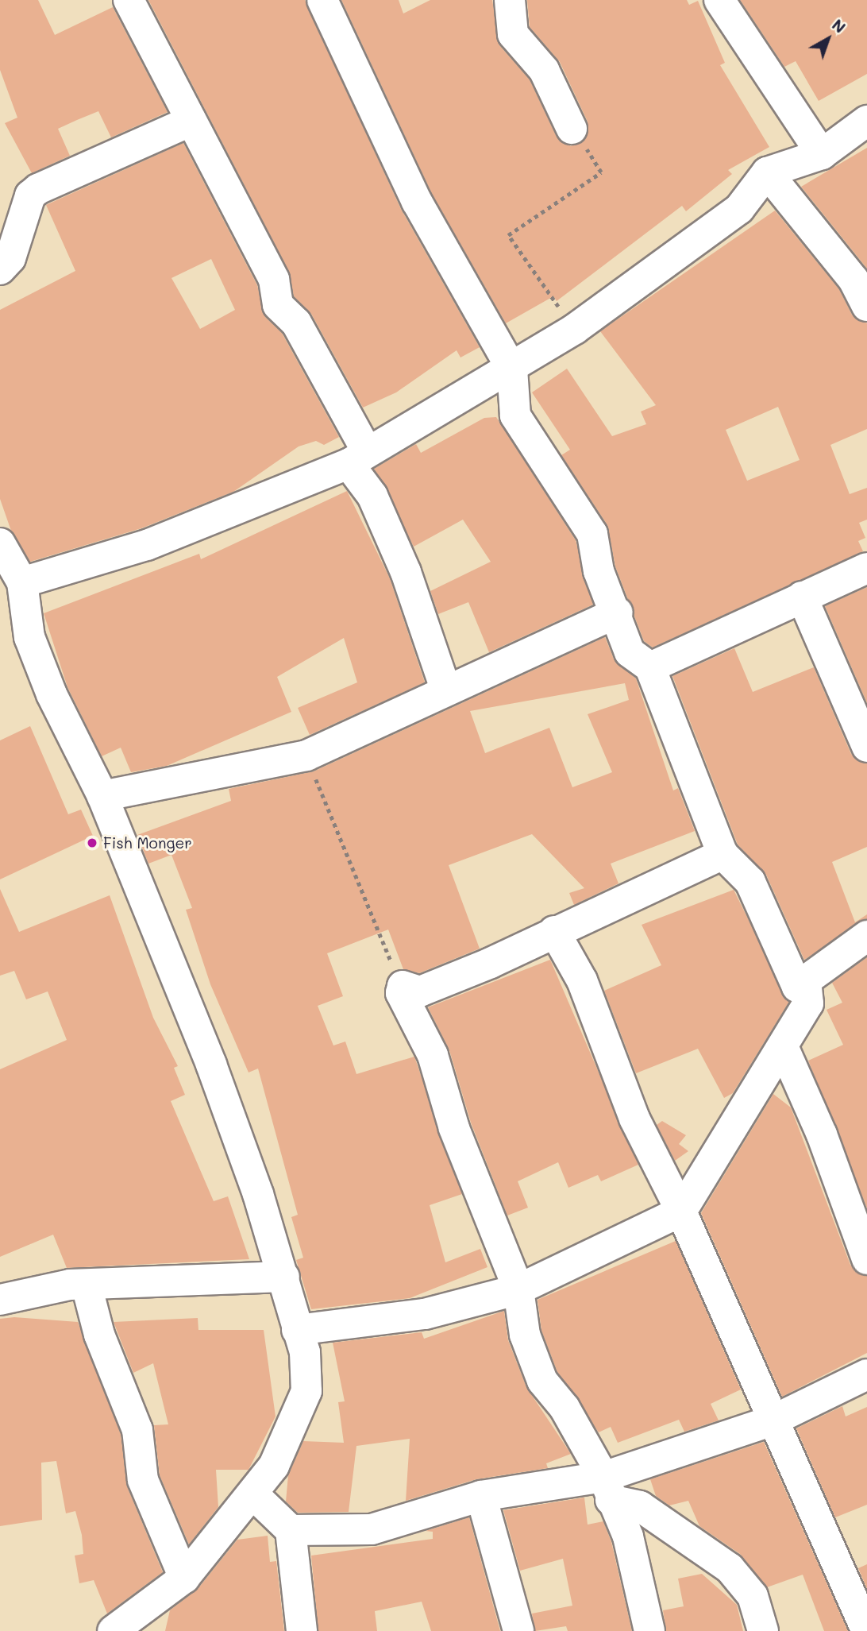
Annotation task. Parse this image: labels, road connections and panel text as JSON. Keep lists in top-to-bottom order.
{
  "places": ["Fish Monger"],
  "north": "top right"
}
